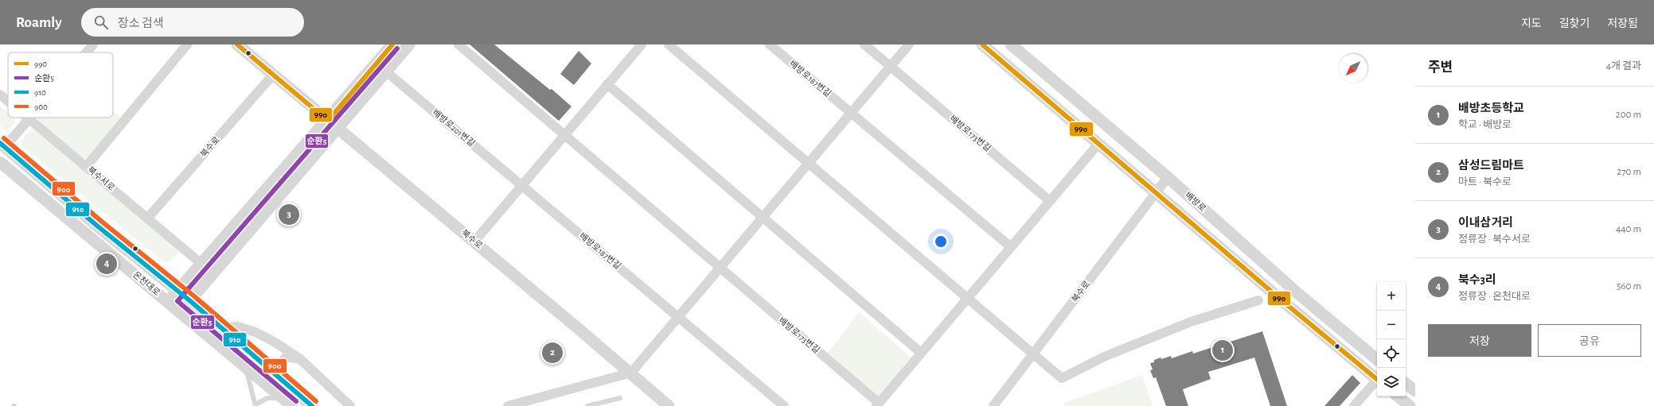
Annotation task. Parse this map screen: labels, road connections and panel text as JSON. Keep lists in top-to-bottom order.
{
  "streets": {
    "street": [
      "배방로187번길",
      "배방로201번길",
      "배방로173번길",
      "북수로",
      "북수서로",
      "배방로",
      "온천대로"
    ]
  },
  "crossings": [
    ["배방로187번길", "배방로201번길"],
    ["배방로173번길", "배방로"],
    ["북수로", "북수서로"],
    ["북수로", "배방로"]
  ],
  "lines": [
    "transit line 990",
    "transit line 순환5",
    "transit line 900",
    "transit line 910"
  ],
  "legend": [
    "990",
    "순환5",
    "910",
    "900"
  ],
  "north": "bottom left",
  "page": {
    "header": "Roamly",
    "search": "장소 검색",
    "nav": ["지도", "길찾기", "저장됨"],
    "heading": ["주변", "4개 결과"],
    "list": [
      {
        "mark": "1",
        "name": "배방초등학교",
        "note": "학교 · 배방로",
        "value": "200 m"
      },
      {
        "mark": "2",
        "name": "삼성드림마트",
        "note": "마트 · 북수로",
        "value": "270 m"
      },
      {
        "mark": "3",
        "name": "이내삼거리",
        "note": "정류장 · 북수서로",
        "value": "440 m"
      },
      {
        "mark": "4",
        "name": "북수3리",
        "note": "정류장 · 온천대로",
        "value": "560 m"
      }
    ],
    "pins": [
      "3",
      "4",
      "1",
      "2"
    ],
    "map_buttons": ["+", "−"],
    "buttons": ["저장", "공유"]
  }
}
